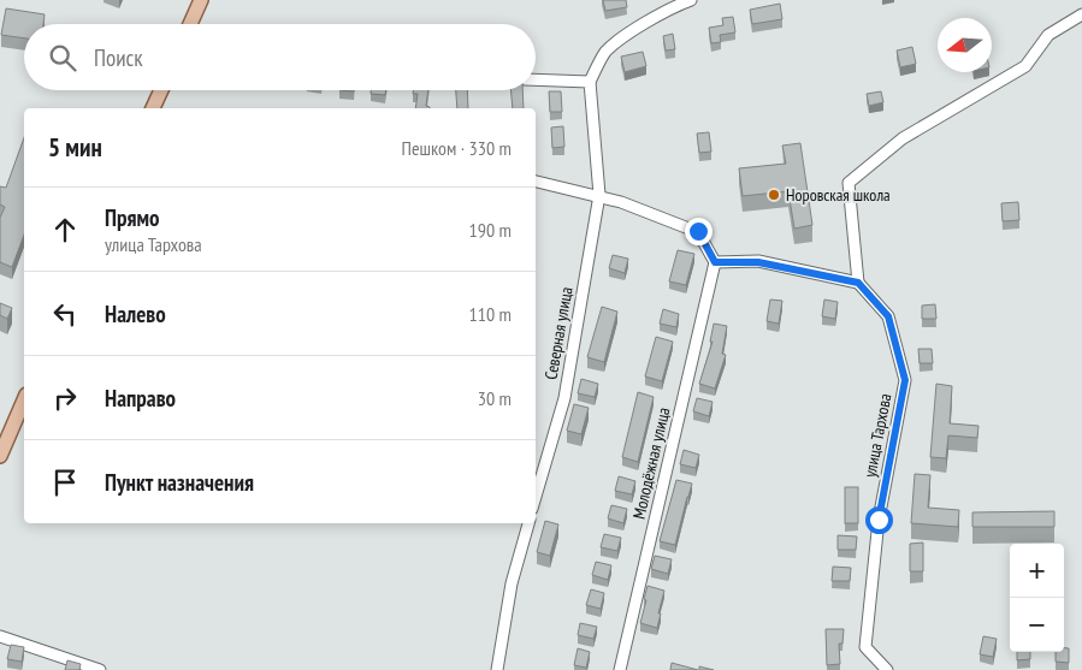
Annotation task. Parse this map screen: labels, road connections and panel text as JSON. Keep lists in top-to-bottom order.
{
  "streets": {
    "street": ["Северная улица", "улица Тархова", "Молодёжная улица"]
  },
  "places": ["Норовская школа"],
  "north": "left",
  "page": {
    "search": "Поиск",
    "heading": ["5 мин", "Пешком · 330 m"],
    "list": [
      ["Прямо", "улица Тархова", "190 m"],
      ["Налево", "110 m"],
      ["Направо", "30 m"],
      "Пункт назначения"
    ],
    "map_buttons": ["+", "−"]
  }
}
